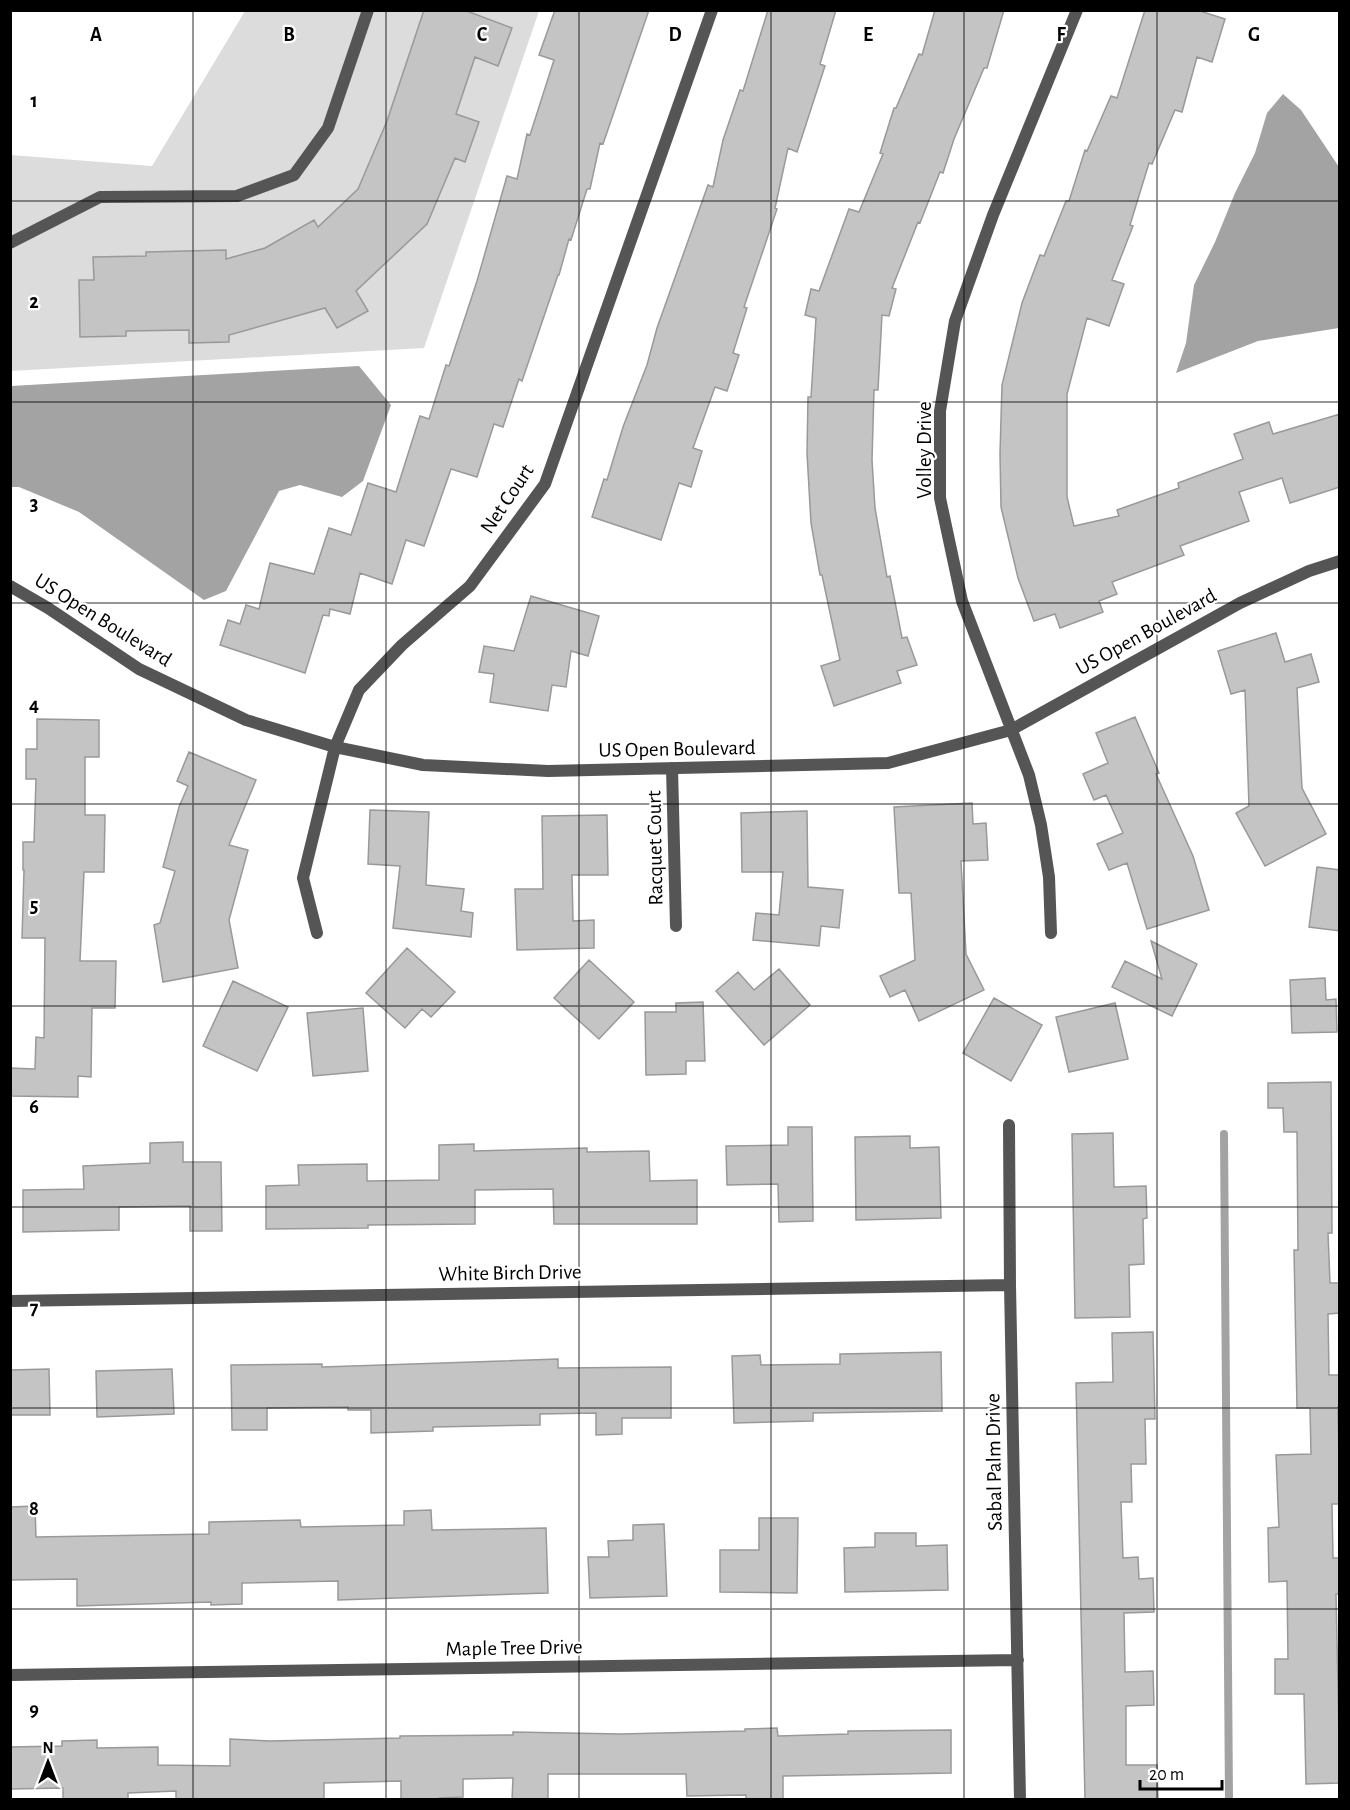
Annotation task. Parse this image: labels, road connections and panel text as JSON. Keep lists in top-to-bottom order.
{
  "streets": {
    "street": [
      "Volley Drive",
      "Net Court",
      "US Open Boulevard",
      "Racquet Court",
      "White Birch Drive",
      "Sabal Palm Drive",
      "Maple Tree Drive"
    ]
  },
  "crossings": [
    ["Volley Drive", "US Open Boulevard"],
    ["Net Court", "US Open Boulevard"],
    ["US Open Boulevard", "Racquet Court"],
    ["White Birch Drive", "Sabal Palm Drive"],
    ["Sabal Palm Drive", "Maple Tree Drive"]
  ],
  "scale_bar": "20 m",
  "north": "top",
  "grid": {
    "columns": [
      "A",
      "B",
      "C",
      "D",
      "E",
      "F",
      "G"
    ],
    "rows": [
      "1",
      "2",
      "3",
      "4",
      "5",
      "6",
      "7",
      "8",
      "9"
    ]
  }
}
